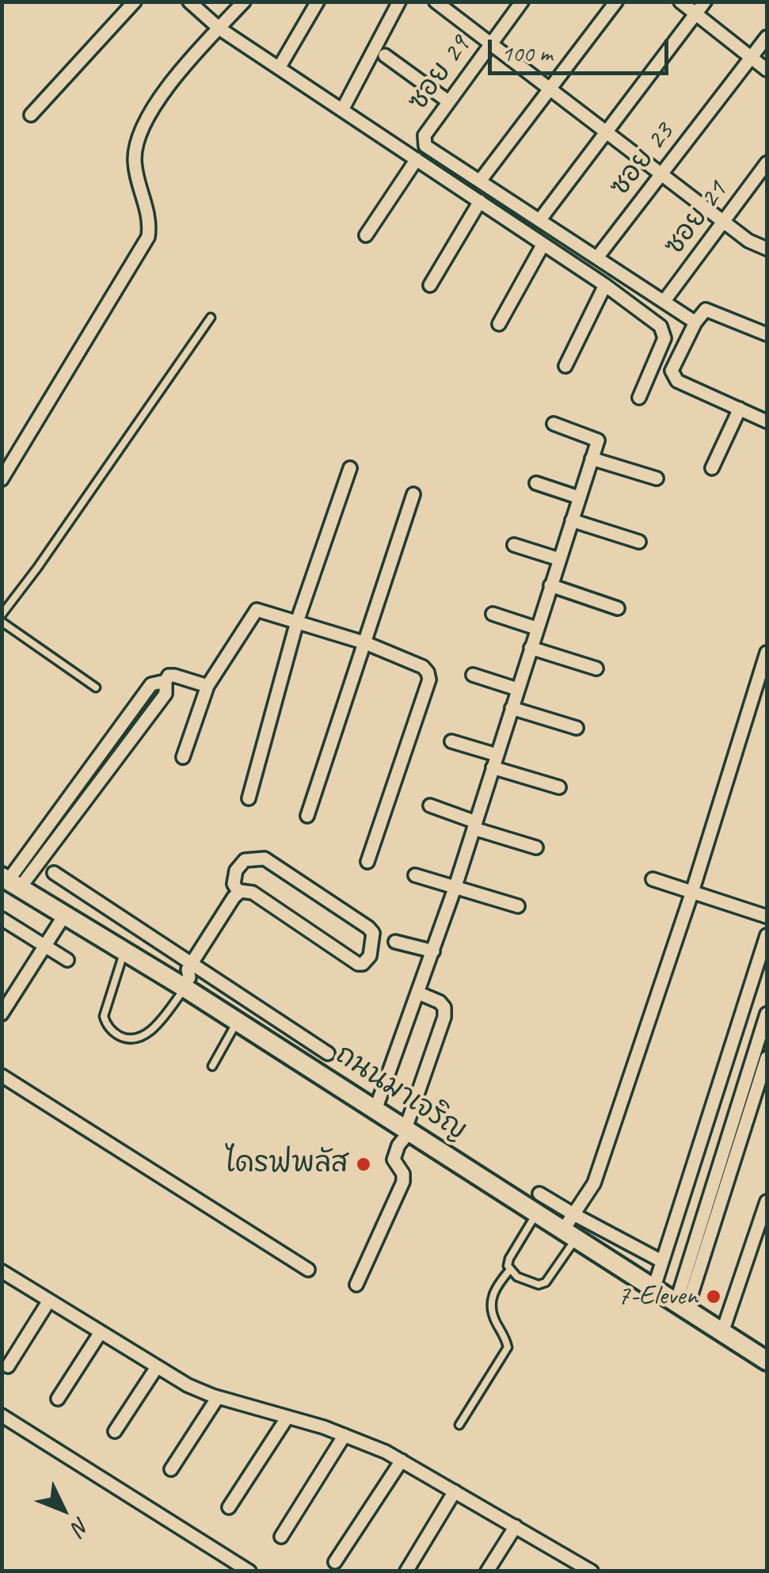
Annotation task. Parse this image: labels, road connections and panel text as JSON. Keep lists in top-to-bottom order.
{
  "streets": {
    "main road": ["ถนนมาเจริญ"],
    "street": ["ซอย 29", "ซอย 23", "ซอย 21"]
  },
  "places": ["ไดรฟพลัส", "7-Eleven"],
  "scale_bar": "100 m",
  "north": "bottom right"
}
